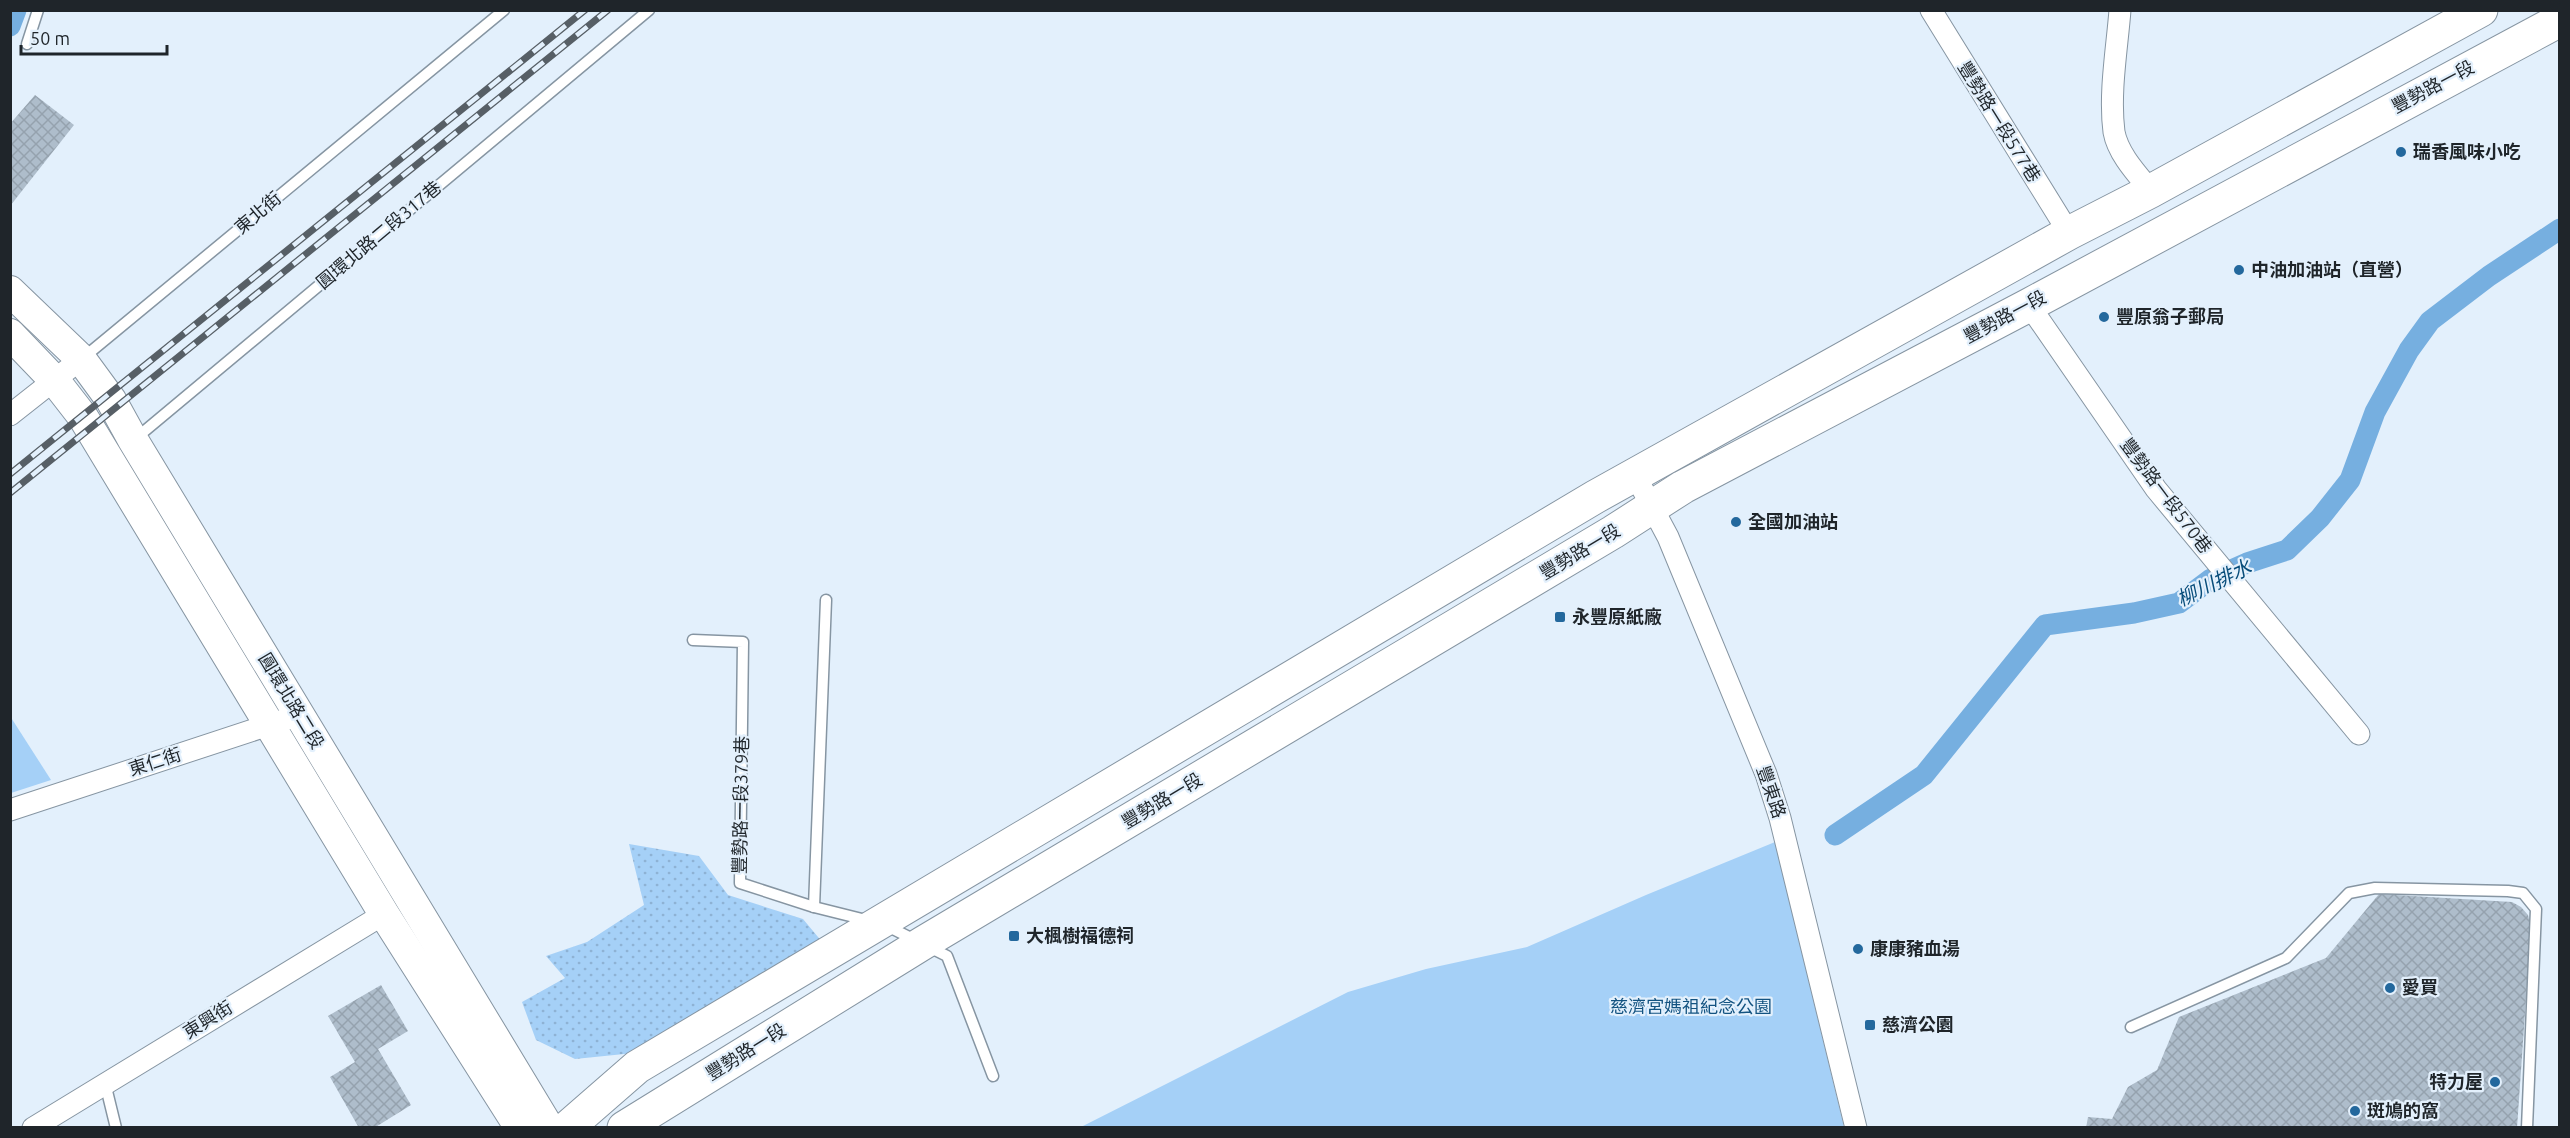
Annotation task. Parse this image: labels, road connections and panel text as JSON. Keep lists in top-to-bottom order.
{
  "streets": {
    "main road": ["豐勢路一段"],
    "street": [
      "豐勢路一段577巷",
      "東北街",
      "豐勢路一段570巷",
      "圓環北路二段",
      "東仁街",
      "豐東路",
      "東興街"
    ],
    "lane": ["圓環北路二段317巷", "豐勢路一段379巷"]
  },
  "crossings": [
    ["豐勢路一段", "豐勢路一段570巷"],
    ["豐勢路一段", "豐東路"],
    ["豐勢路一段", "豐勢路一段379巷"],
    ["東北街", "圓環北路二段"],
    ["圓環北路二段317巷", "圓環北路二段"],
    ["圓環北路二段", "東仁街"],
    ["圓環北路二段", "東興街"]
  ],
  "water": ["柳川排水"],
  "parks": ["慈濟宮媽祖紀念公園"],
  "places": {
    "other": [
      "瑞香風味小吃",
      "中油加油站（直營）",
      "豐原翁子郵局",
      "全國加油站",
      "康康豬血湯",
      "愛買",
      "特力屋",
      "斑鳩的窩"
    ],
    "transit": ["永豐原紙廠", "大楓樹福德祠", "慈濟公園"]
  },
  "scale_bar": "50 m"
}
